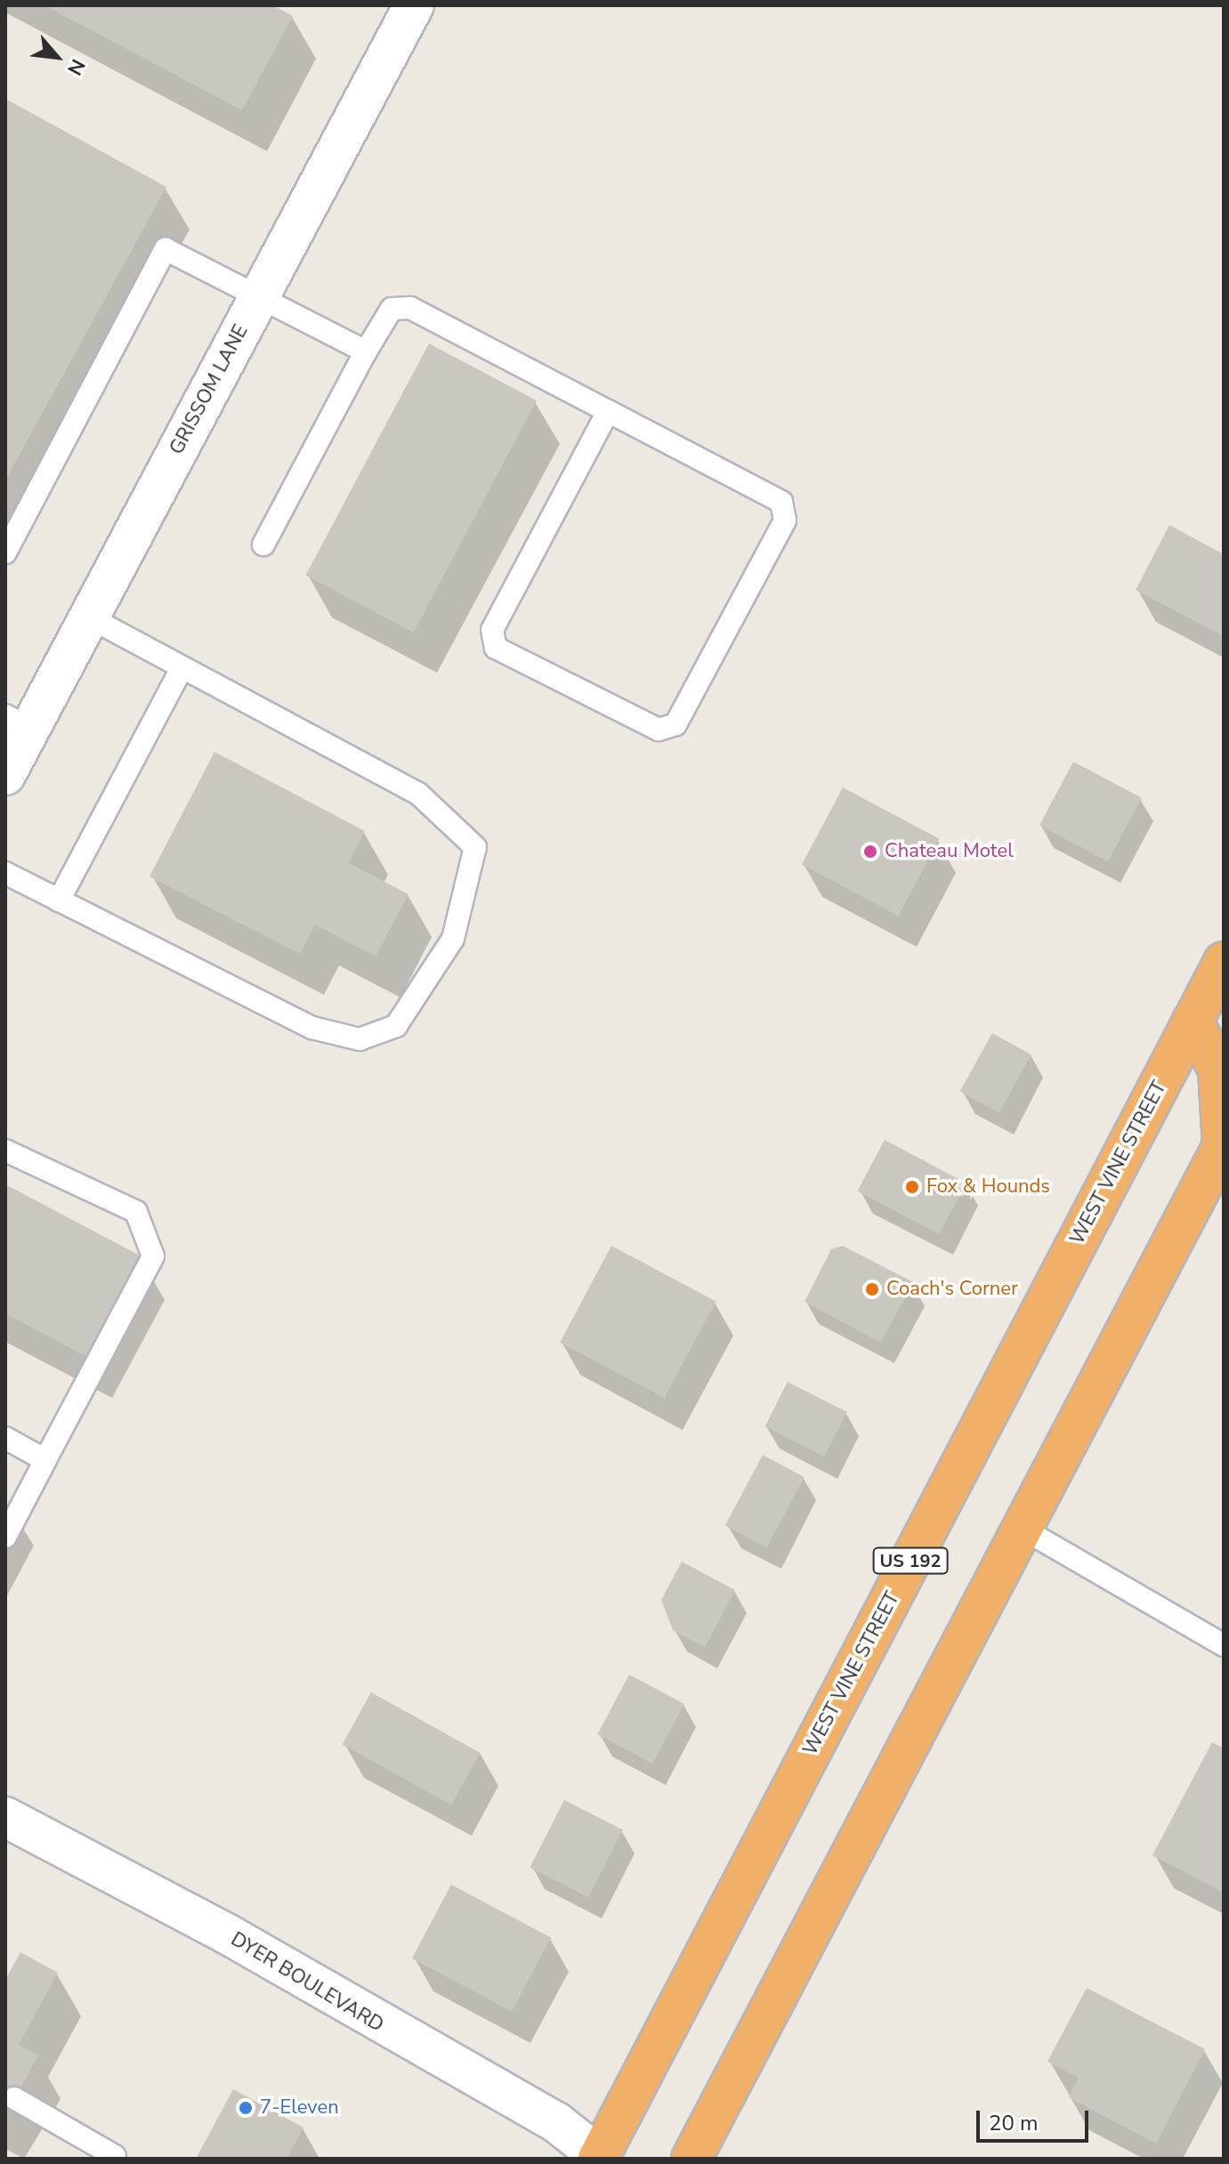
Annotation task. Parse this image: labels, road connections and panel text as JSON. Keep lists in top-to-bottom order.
{
  "streets": {
    "highway": ["WEST VINE STREET", "US 192"],
    "street": ["GRISSOM LANE", "DYER BOULEVARD"]
  },
  "crossings": [
    ["WEST VINE STREET", "DYER BOULEVARD"]
  ],
  "places": [
    "Chateau Motel",
    "Fox & Hounds",
    "Coach's Corner",
    "7-Eleven"
  ],
  "scale_bar": "20 m",
  "north": "bottom right"
}
